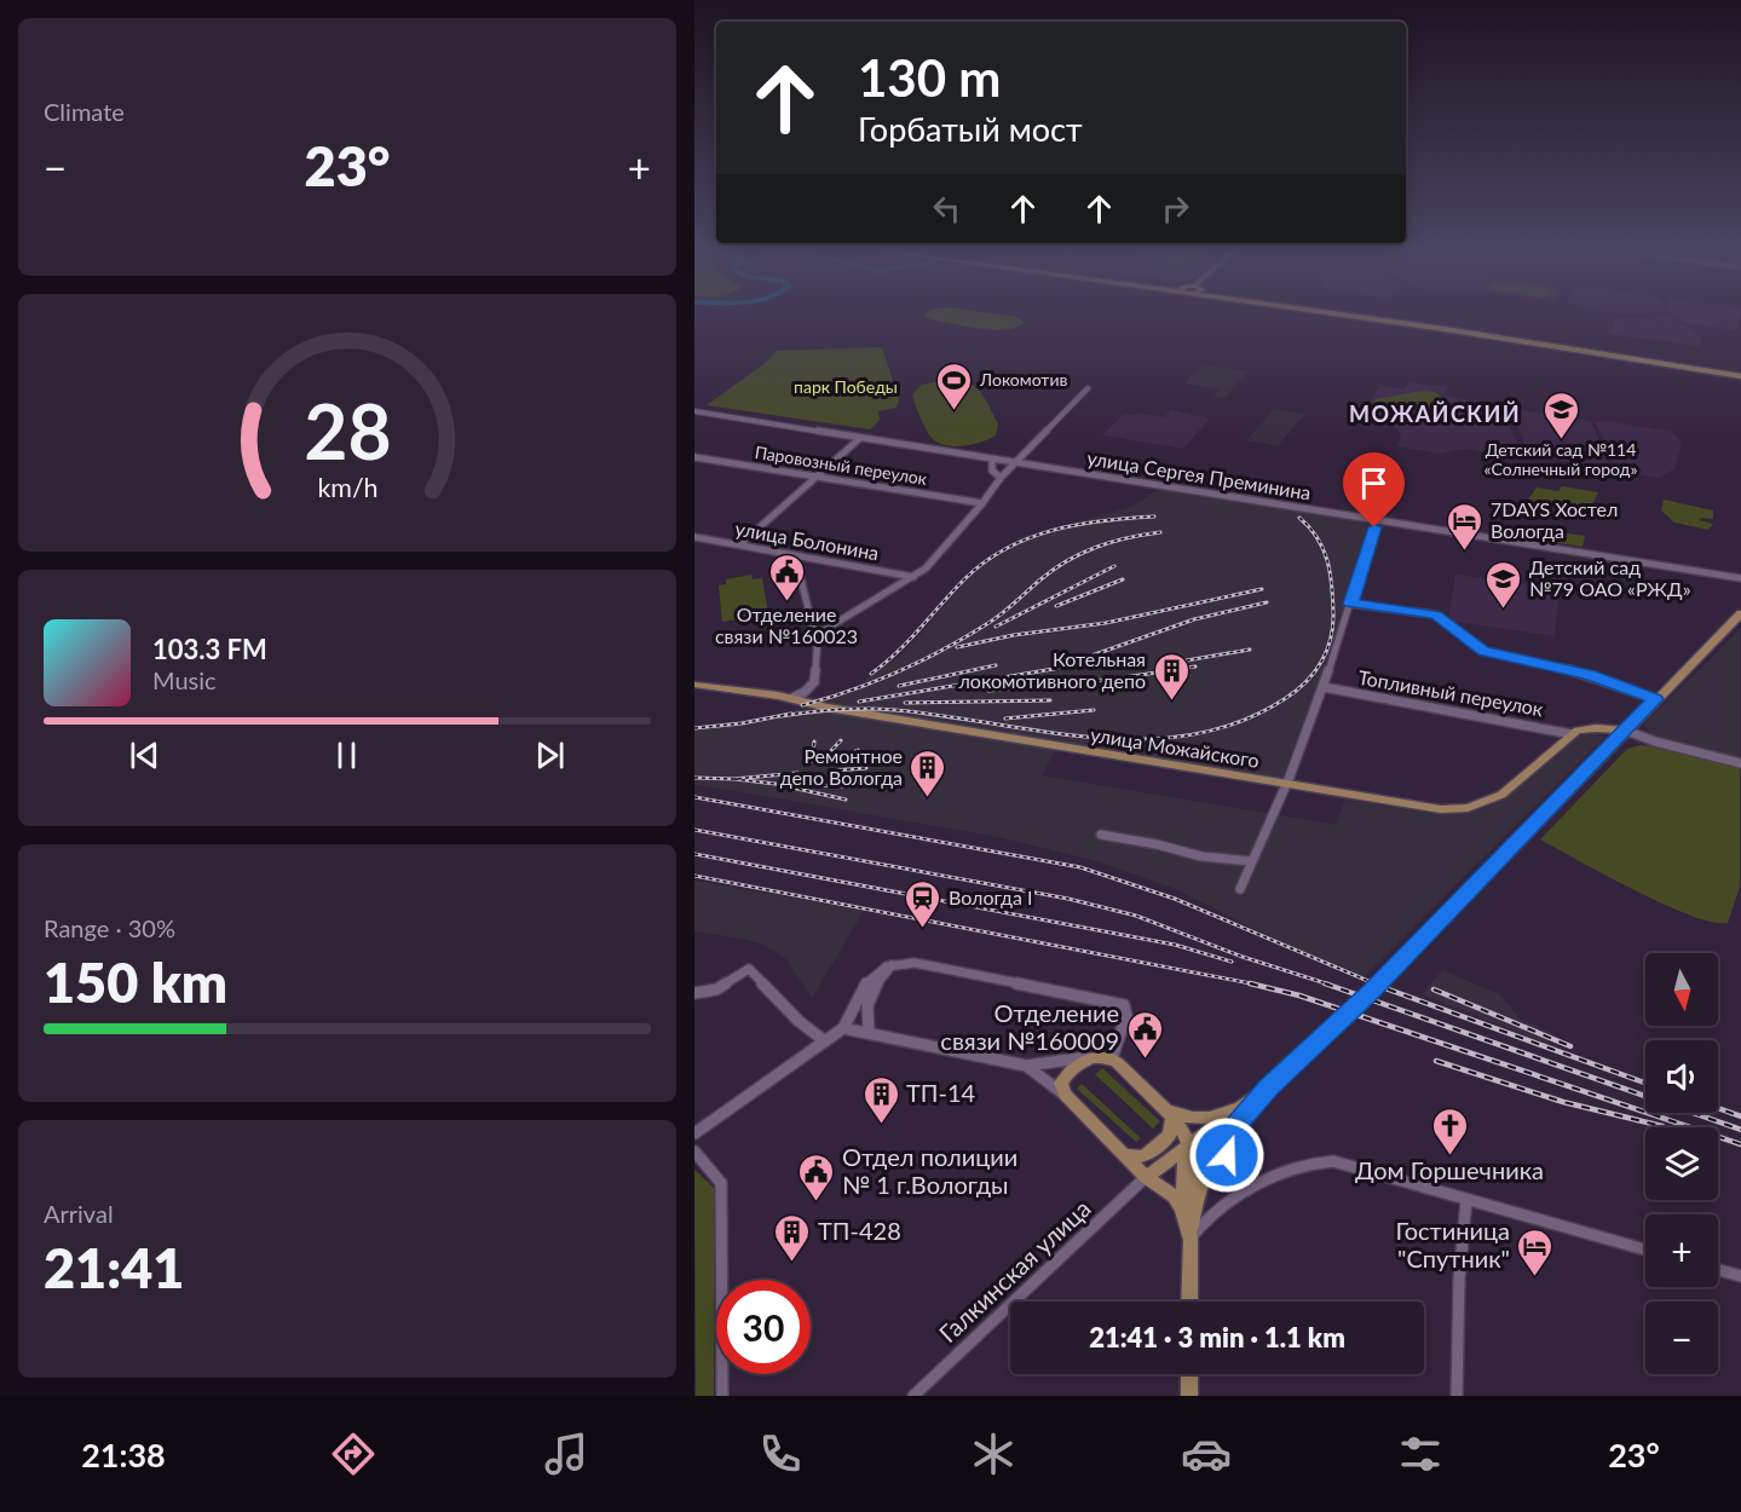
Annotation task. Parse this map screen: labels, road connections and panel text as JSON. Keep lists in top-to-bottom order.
{
  "streets": {
    "main road": ["улица Можайского"],
    "street": [
      "Паровозный переулок",
      "улица Сергея Преминина",
      "улица Болонина",
      "Топливный переулок",
      "Галкинская улица"
    ]
  },
  "crossings": [
    ["Топливный переулок", "улица Можайского"]
  ],
  "districts": ["МОЖАЙСКИЙ"],
  "parks": ["парк Победы"],
  "places": {
    "sports": ["Локомотив"],
    "school or university": ["Детский сад №114 «Солнечный город»", "Детский сад №79 ОАО «РЖД»"],
    "hotel": ["7DAYS Хостел Вологда", "Гостиница \"Спутник\""],
    "public building": ["Отделение связи №160023", "Отделение связи №160009", "Отдел полиции № 1 г.Вологды"],
    "building": [
      "Котельная локомотивного депо",
      "Ремонтное депо Вологда",
      "ТП-14",
      "ТП-428"
    ],
    "station": ["Вологда I"],
    "church": ["Дом Горшечника"]
  },
  "north": "bottom",
  "page": {
    "tile": [
      "Climate",
      ["Range · 30%", "150 km"],
      ["Arrival", "21:41"]
    ],
    "turn": ["130 m", "Горбатый мост"],
    "heat": ["−", "23°", "+"],
    "song": ["103.3 FM", "Music"],
    "map_buttons": ["+", "−"],
    "limit": "30",
    "trip": "21:41 · 3 min · 1.1 km",
    "tabs": ["21:38", "23°"],
    "gauge": ["28", "km/h"]
  }
}
